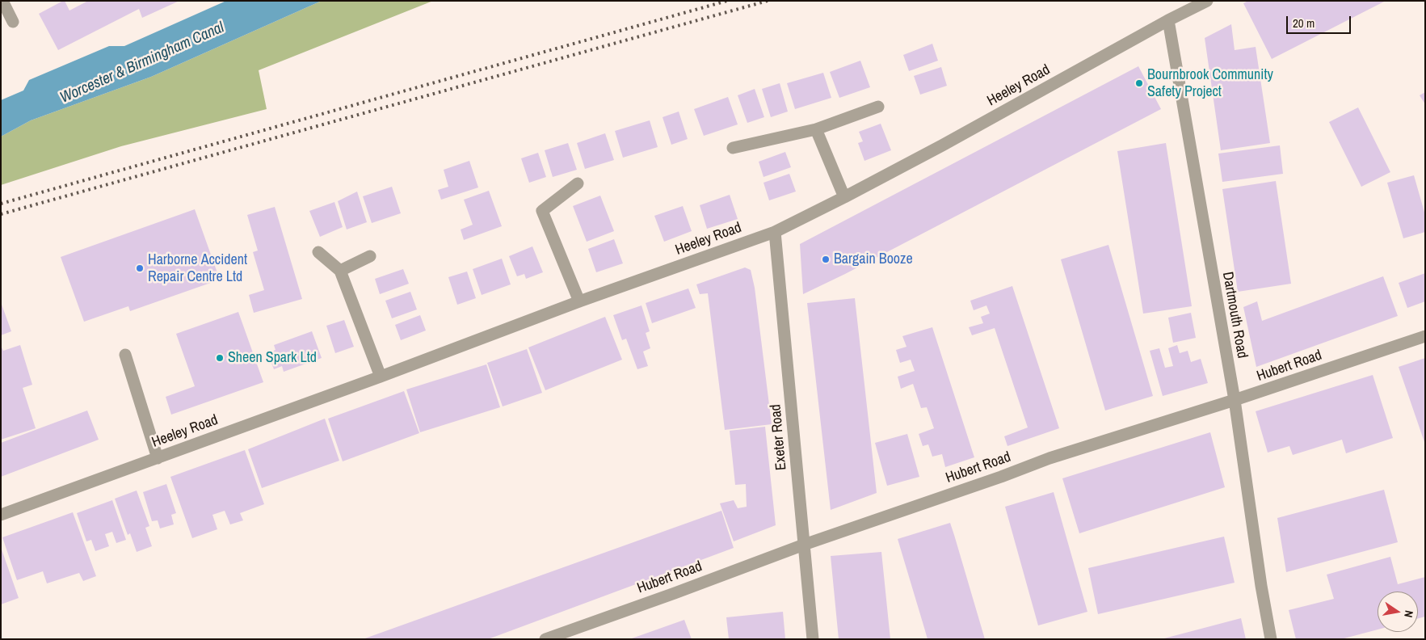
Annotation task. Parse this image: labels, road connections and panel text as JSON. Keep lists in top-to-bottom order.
{
  "streets": {
    "street": [
      "Heeley Road",
      "Dartmouth Road",
      "Hubert Road",
      "Exeter Road"
    ]
  },
  "crossings": [
    ["Heeley Road", "Dartmouth Road"],
    ["Heeley Road", "Exeter Road"],
    ["Dartmouth Road", "Hubert Road"],
    ["Hubert Road", "Exeter Road"]
  ],
  "water": ["Worcester & Birmingham Canal"],
  "places": [
    "Bournbrook Community Safety Project",
    "Bargain Booze",
    "Harborne Accident Repair Centre Ltd",
    "Sheen Spark Ltd"
  ],
  "scale_bar": "20 m",
  "north": "right"
}
